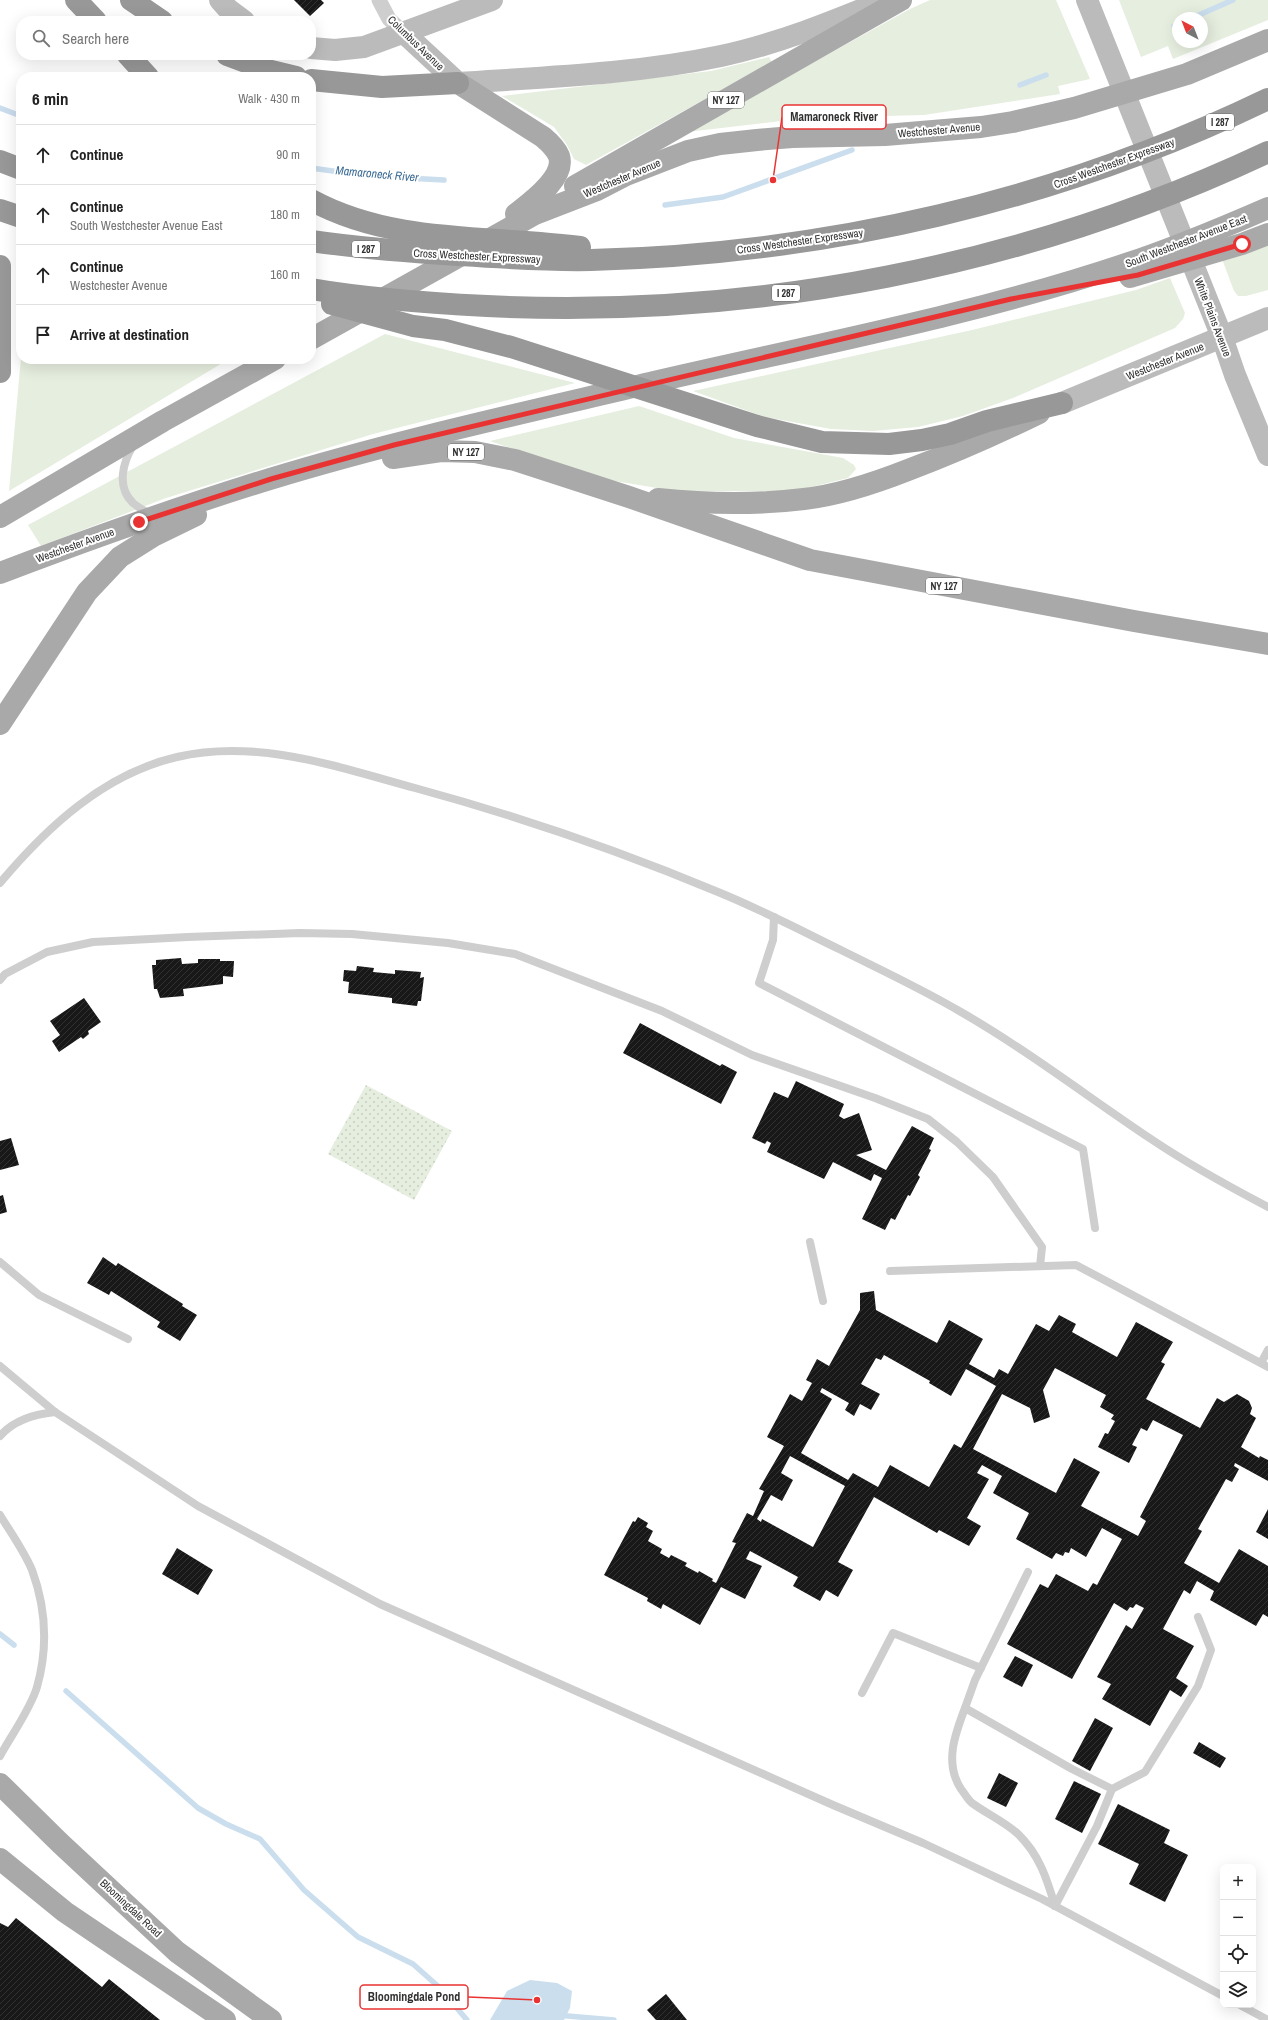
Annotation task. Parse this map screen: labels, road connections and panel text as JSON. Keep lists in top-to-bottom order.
{
  "streets": {
    "highway": ["I 287", "Cross Westchester Expressway"],
    "main road": [
      "Columbus Avenue",
      "NY 127",
      "Westchester Avenue",
      "South Westchester Avenue East",
      "White Plains Avenue",
      "Bloomingdale Road"
    ]
  },
  "crossings": [
    ["NY 127", "Westchester Avenue"],
    ["Westchester Avenue", "South Westchester Avenue East"],
    ["Westchester Avenue", "White Plains Avenue"]
  ],
  "water": ["Mamaroneck River"],
  "places": ["Mamaroneck River", "Bloomingdale Pond"],
  "north": "top left",
  "page": {
    "search": "Search here",
    "heading": ["6 min", "Walk · 430 m"],
    "list": [
      ["Continue", "90 m"],
      ["Continue", "South Westchester Avenue East", "180 m"],
      ["Continue", "Westchester Avenue", "160 m"],
      "Arrive at destination"
    ],
    "map_buttons": ["+", "−"]
  }
}
